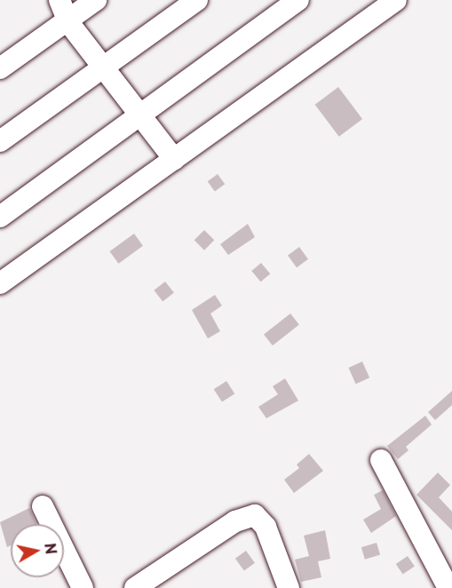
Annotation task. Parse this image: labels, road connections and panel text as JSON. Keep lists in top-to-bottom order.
{
  "north": "right"
}
